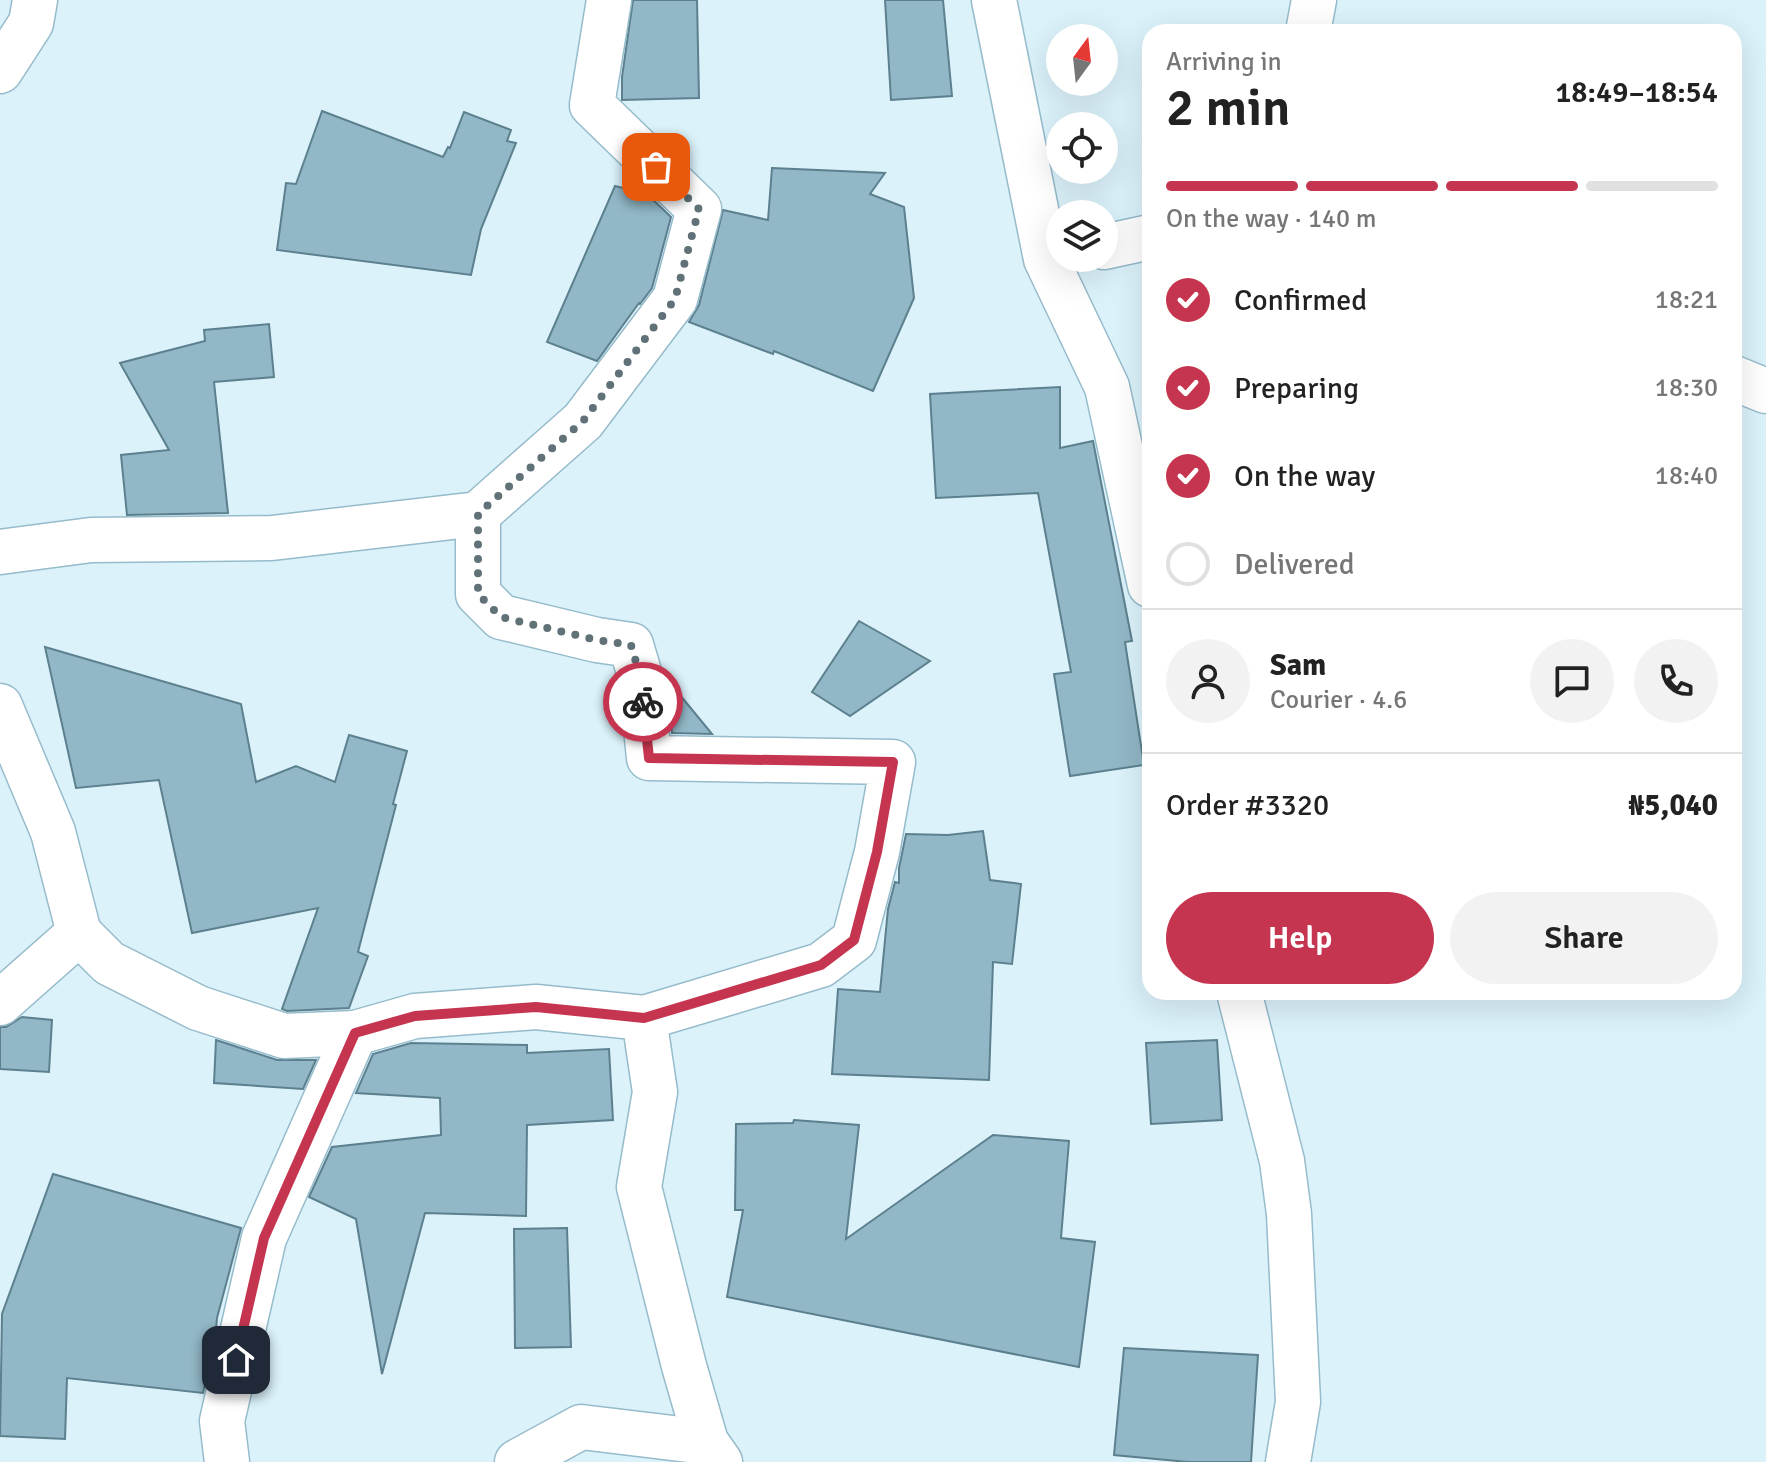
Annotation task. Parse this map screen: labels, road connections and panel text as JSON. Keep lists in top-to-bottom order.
{
  "north": "top",
  "page": {
    "heading": ["2 min", "Arriving in", "18:49–18:54"],
    "panel": [
      "Sam",
      "Courier · 4.6",
      "Order #3320",
      "₦5,040"
    ],
    "bar": "On the way · 140 m",
    "list": [
      ["Confirmed", "18:21"],
      ["Preparing", "18:30"],
      ["On the way", "18:40"],
      "Delivered"
    ],
    "buttons": ["Help", "Share"]
  }
}
